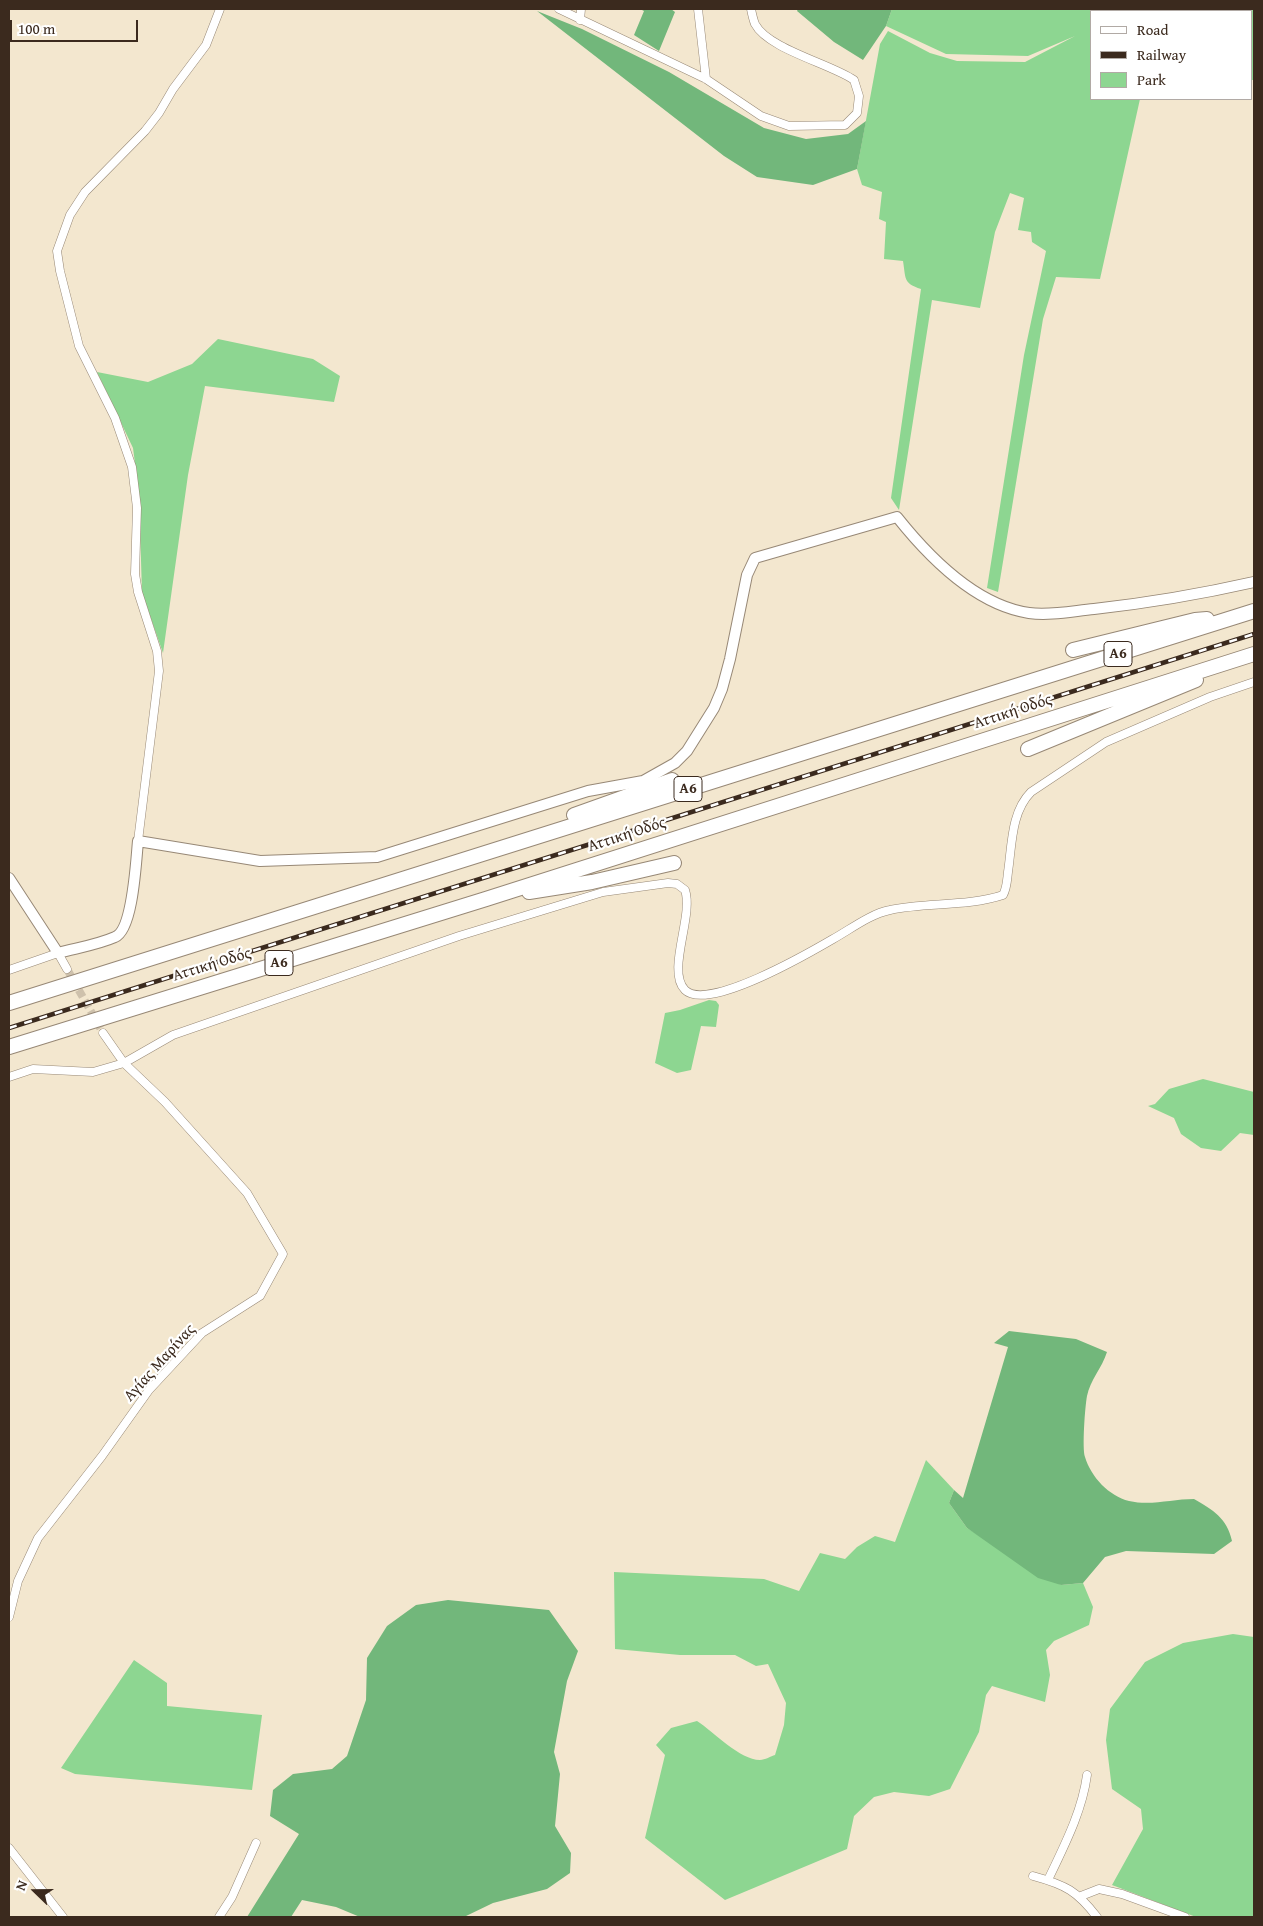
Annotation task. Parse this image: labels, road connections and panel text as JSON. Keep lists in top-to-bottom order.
{
  "streets": {
    "highway": ["Α6", "Αττική Οδός"],
    "street": ["Αγίας Μαρίνας"]
  },
  "legend": ["Road", "Railway", "Park"],
  "scale_bar": "100 m",
  "north": "left"
}
